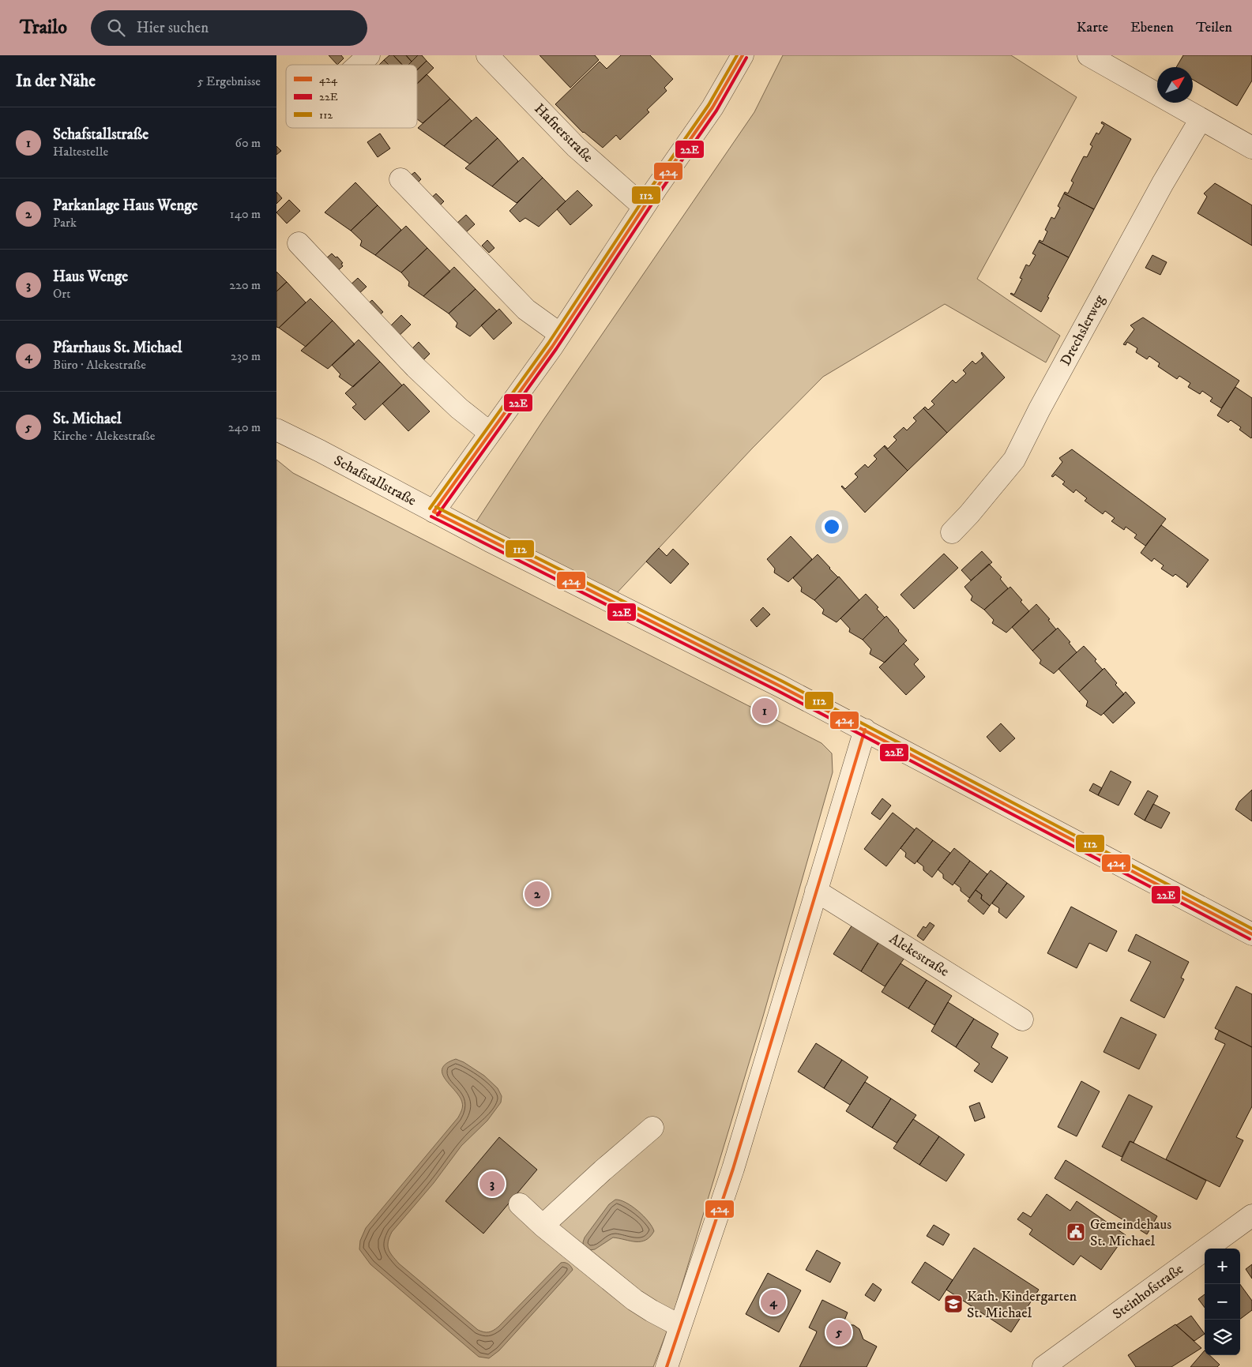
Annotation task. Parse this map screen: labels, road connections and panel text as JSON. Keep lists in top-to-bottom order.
{
  "streets": {
    "street": [
      "Hafnerstraße",
      "Drechslerweg",
      "Schafstallstraße",
      "Alekestraße",
      "Steinhofstraße"
    ]
  },
  "places": {
    "public building": ["Gemeindehaus St. Michael"],
    "school or university": ["Kath. Kindergarten St. Michael"]
  },
  "lines": ["transit line 424", "transit line 112", "transit line 22E"],
  "legend": ["424", "22E", "112"],
  "north": "top right",
  "page": {
    "header": "Trailo",
    "search": "Hier suchen",
    "nav": ["Karte", "Ebenen", "Teilen"],
    "heading": ["In der Nähe", "5 Ergebnisse"],
    "list": [
      {
        "mark": "1",
        "name": "Schafstallstraße",
        "note": "Haltestelle",
        "value": "60 m"
      },
      {
        "mark": "2",
        "name": "Parkanlage Haus Wenge",
        "note": "Park",
        "value": "140 m"
      },
      {
        "mark": "3",
        "name": "Haus Wenge",
        "note": "Ort",
        "value": "220 m"
      },
      {
        "mark": "4",
        "name": "Pfarrhaus St. Michael",
        "note": "Büro · Alekestraße",
        "value": "230 m"
      },
      {
        "mark": "5",
        "name": "St. Michael",
        "note": "Kirche · Alekestraße",
        "value": "240 m"
      }
    ],
    "pins": [
      "1",
      "2",
      "3",
      "4",
      "5"
    ],
    "map_buttons": ["+", "−"]
  }
}
